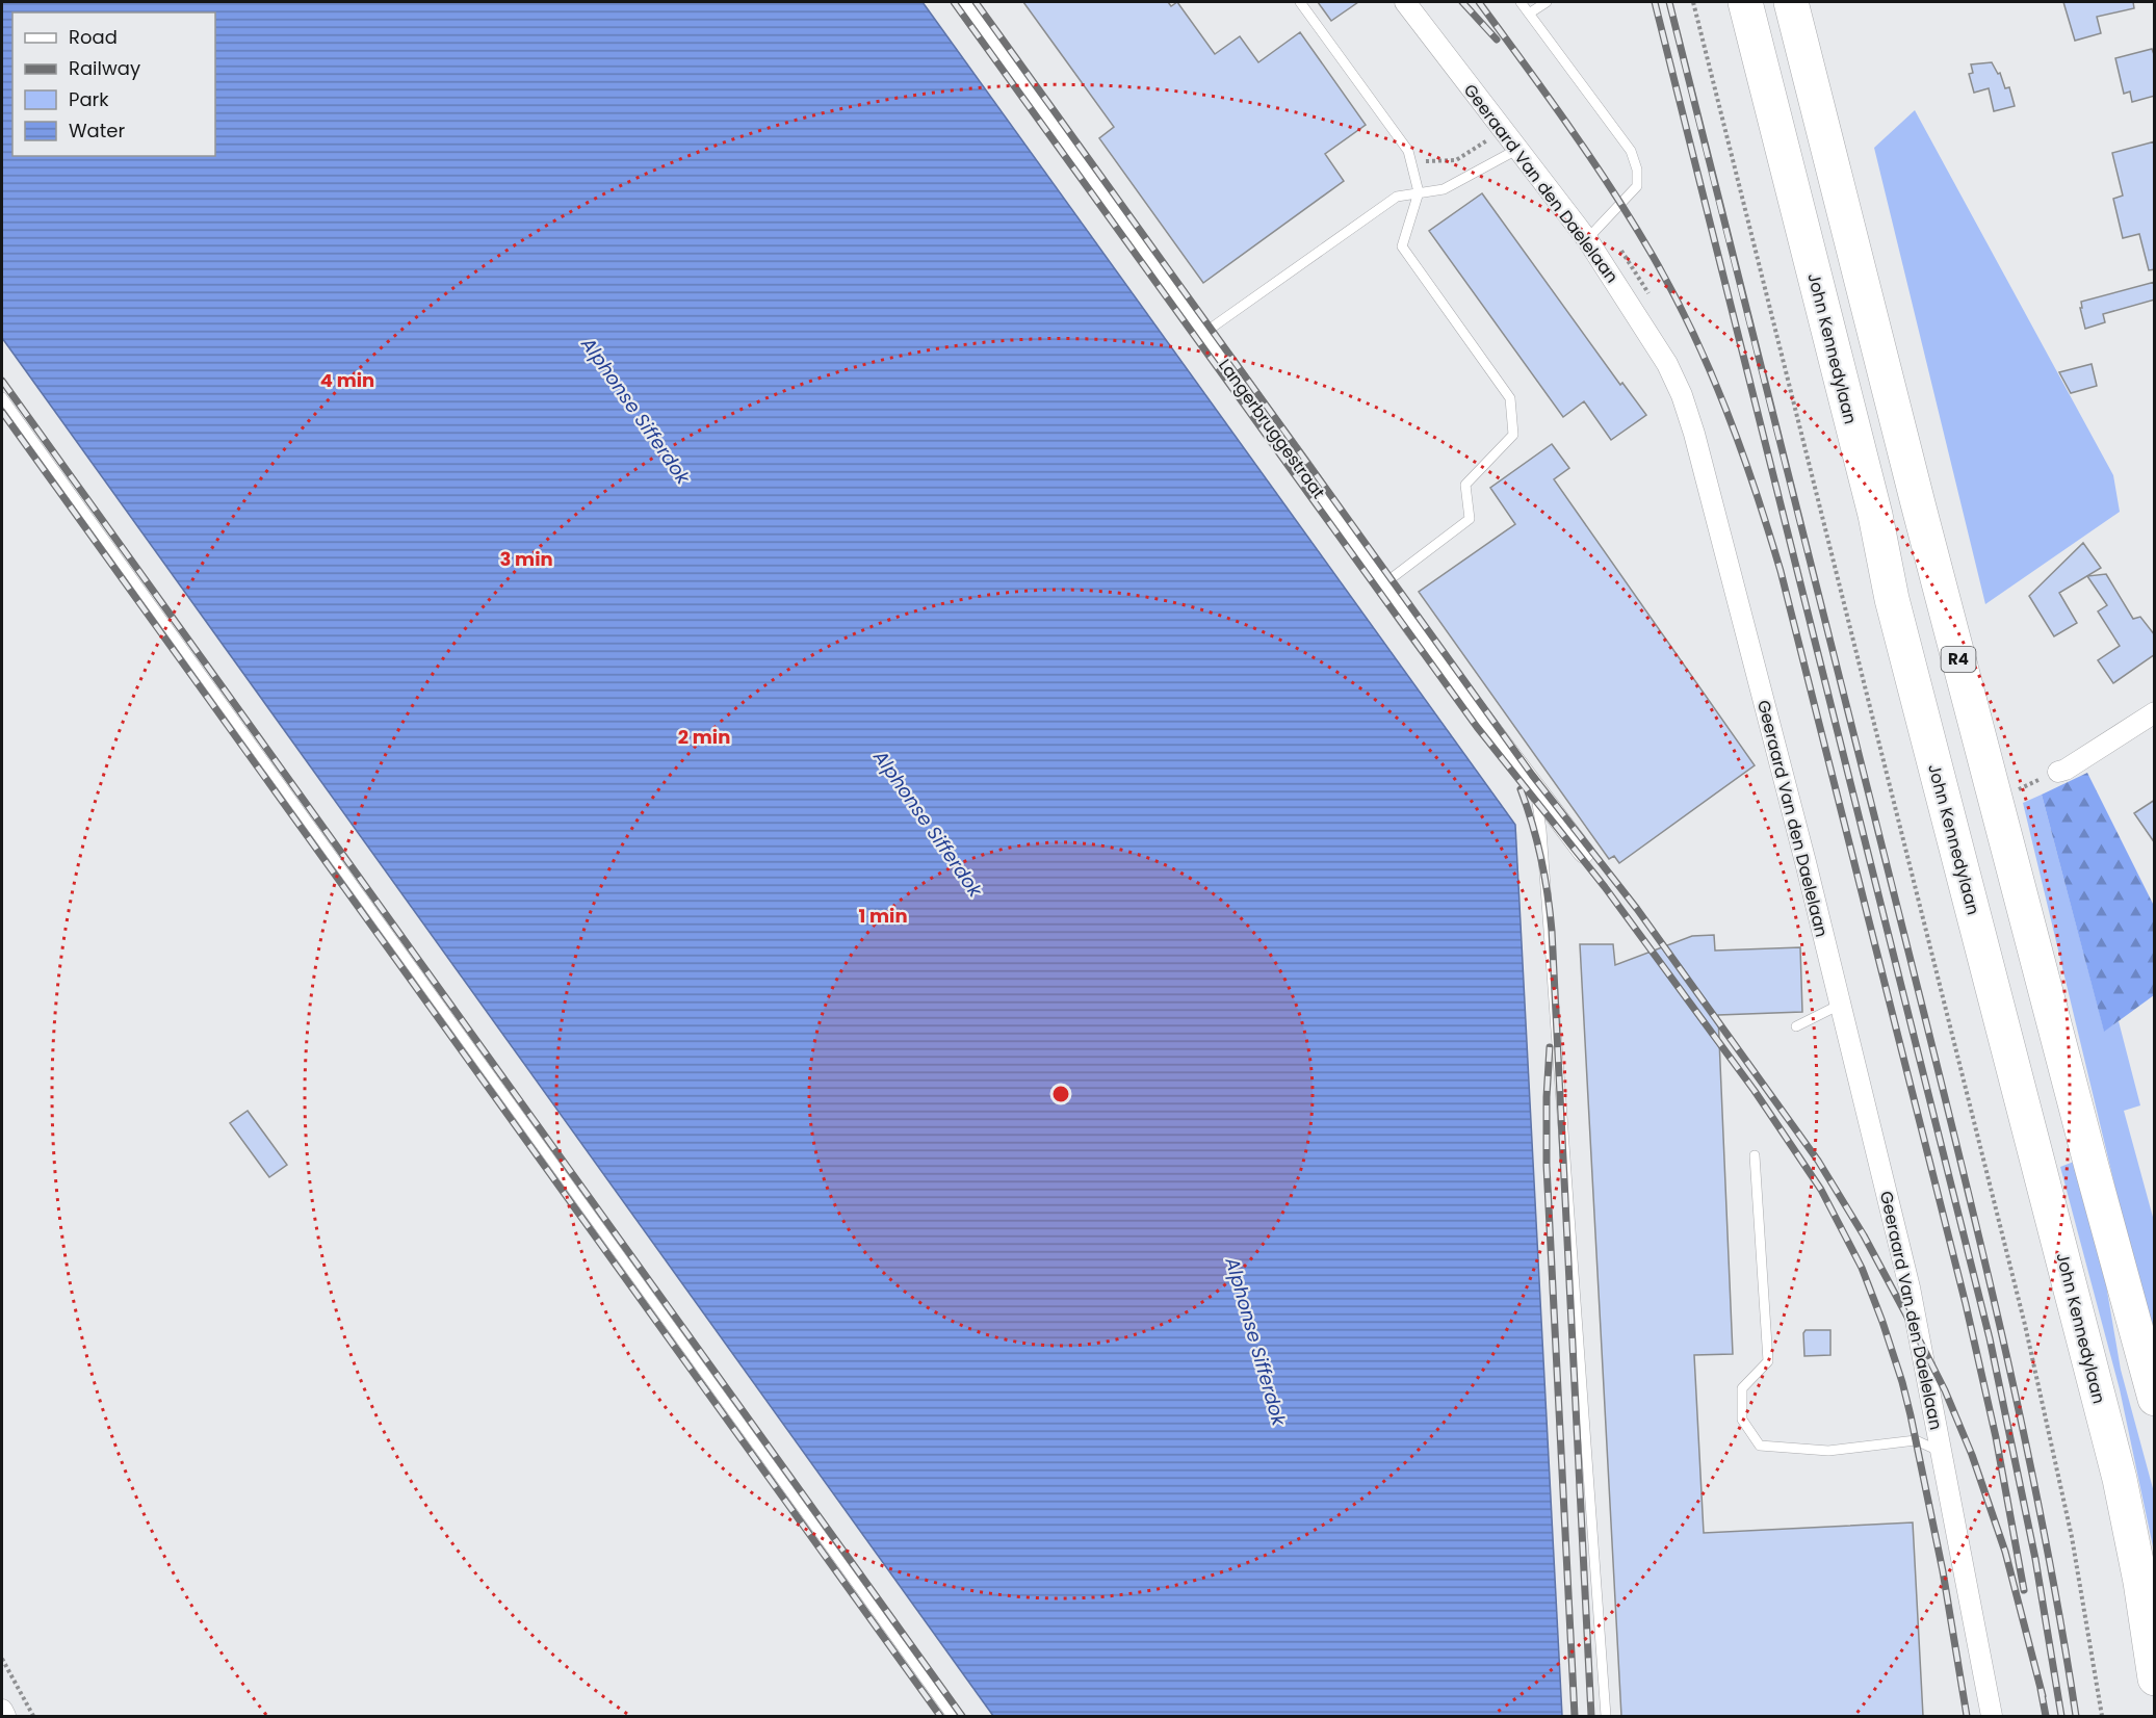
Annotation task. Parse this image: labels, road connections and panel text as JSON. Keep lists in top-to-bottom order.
{
  "streets": {
    "highway": ["John Kennedylaan", "R4"],
    "street": ["Geeraard Van den Daelelaan", "Langerbruggestraat"]
  },
  "water": ["Alphonse Sifferdok"],
  "legend": [
    "Road",
    "Railway",
    "Park",
    "Water"
  ],
  "rings": [
    "4 min",
    "3 min",
    "2 min",
    "1 min"
  ]
}
